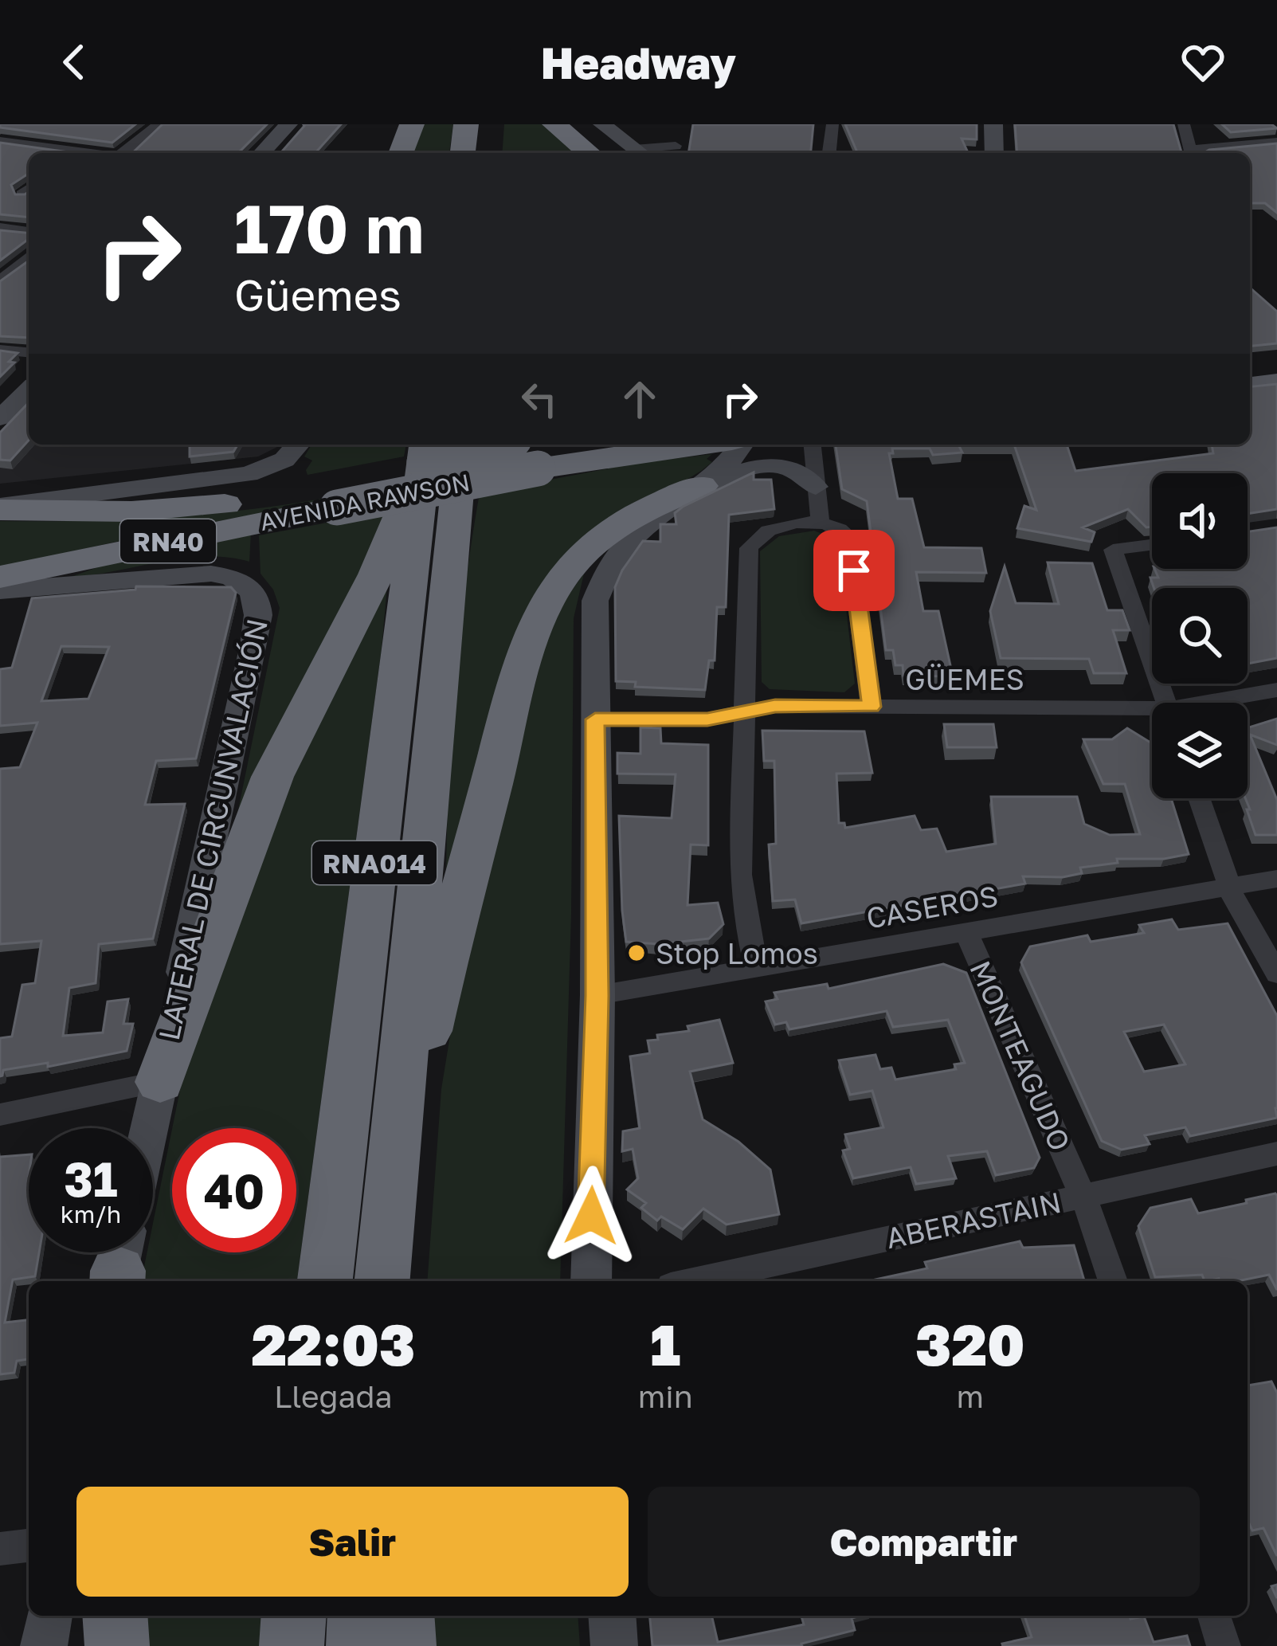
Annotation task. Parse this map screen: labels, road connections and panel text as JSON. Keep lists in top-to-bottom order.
{
  "streets": {
    "highway": ["AVENIDA RAWSON", "RN40", "RNA014"],
    "street": [
      "GÜEMES",
      "LATERAL DE CIRCUNVALACIÓN",
      "CASEROS",
      "MONTEAGUDO",
      "ABERASTAIN"
    ]
  },
  "crossings": [
    ["CASEROS", "MONTEAGUDO"],
    ["MONTEAGUDO", "ABERASTAIN"]
  ],
  "places": ["Stop Lomos"],
  "page": {
    "header": "Headway",
    "turn": ["170 m", "Güemes"],
    "speed": "31 km/h",
    "limit": "40",
    "eta": [
      "22:03",
      "Llegada",
      "1",
      "min",
      "320",
      "m"
    ],
    "buttons": ["Salir", "Compartir"]
  }
}
